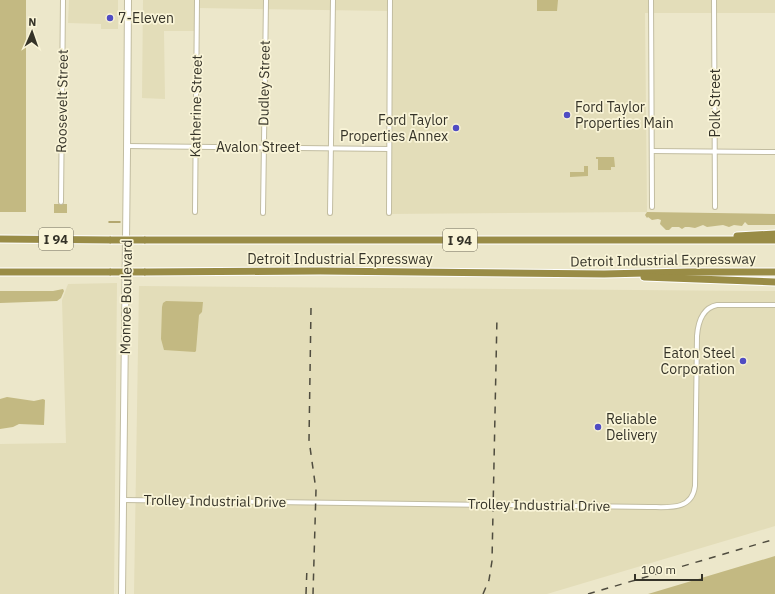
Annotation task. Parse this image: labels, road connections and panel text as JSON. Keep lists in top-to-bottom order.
{
  "streets": {
    "highway": ["I 94", "Detroit Industrial Expressway"],
    "street": [
      "Dudley Street",
      "Roosevelt Street",
      "Polk Street",
      "Katherine Street",
      "Avalon Street",
      "Monroe Boulevard",
      "Trolley Industrial Drive"
    ]
  },
  "crossings": [
    ["Dudley Street", "Avalon Street"],
    ["Katherine Street", "Avalon Street"],
    ["Avalon Street", "Monroe Boulevard"],
    ["Monroe Boulevard", "Trolley Industrial Drive"]
  ],
  "places": [
    "7-Eleven",
    "Ford Taylor Properties Main",
    "Ford Taylor Properties Annex",
    "Eaton Steel Corporation",
    "Reliable Delivery"
  ],
  "scale_bar": "100 m",
  "north": "top"
}
